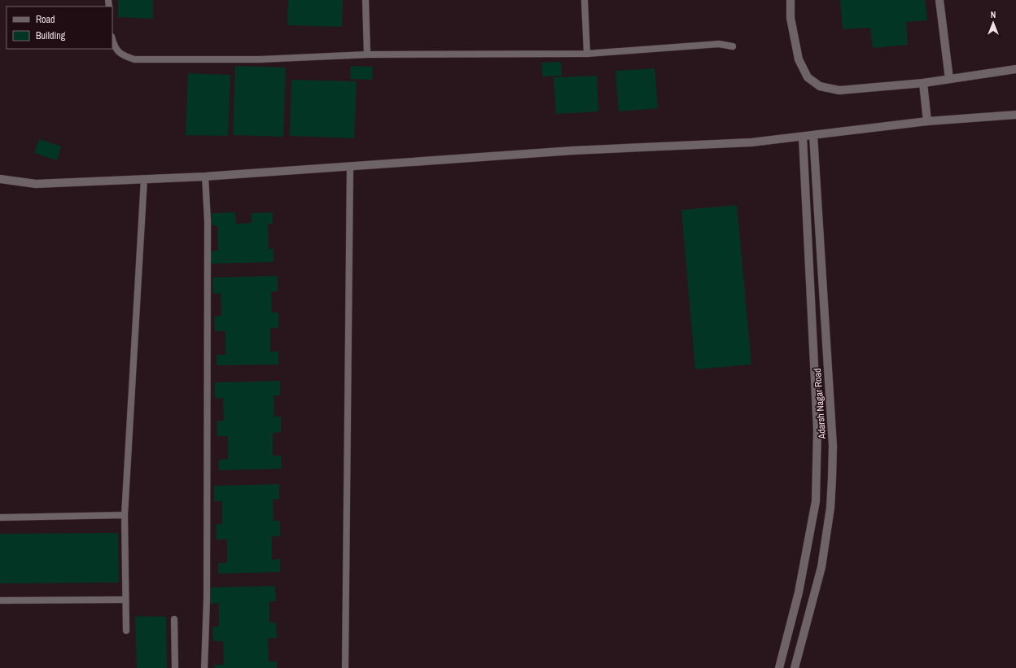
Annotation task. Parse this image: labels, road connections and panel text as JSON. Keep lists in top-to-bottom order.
{
  "streets": {
    "street": ["Adarsh Nagar Road"]
  },
  "legend": ["Road", "Building"],
  "north": "top"
}
